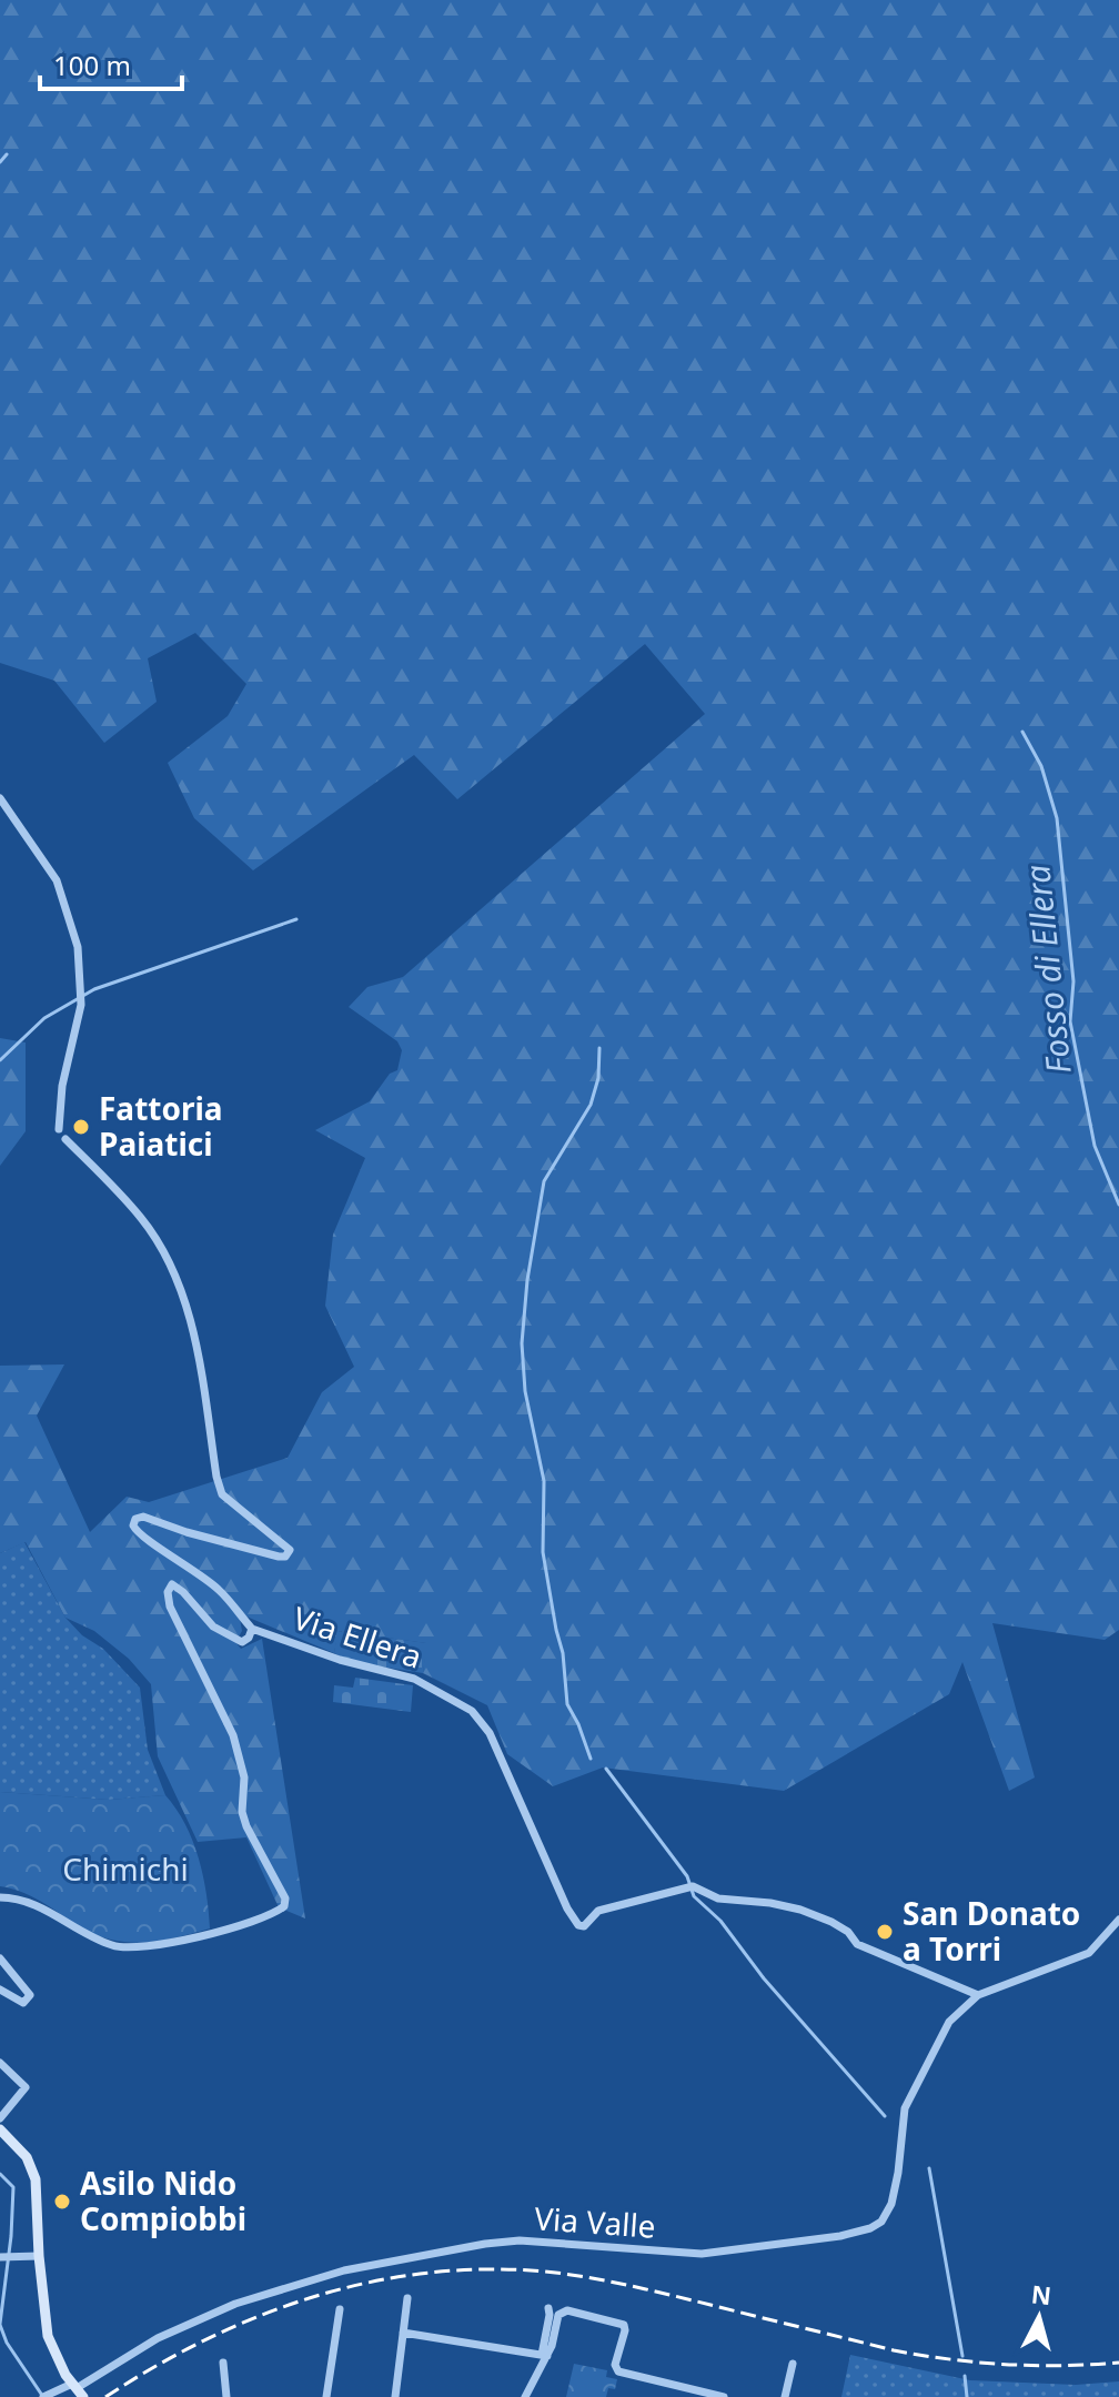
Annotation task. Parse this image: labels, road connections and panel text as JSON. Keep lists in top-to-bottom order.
{
  "streets": {
    "street": ["Via Ellera", "Via Valle"]
  },
  "crossings": [
    ["Via Ellera", "Via Valle"]
  ],
  "water": ["Fosso di Ellera"],
  "parks": ["Chimichi"],
  "places": ["Fattoria Paiatici", "San Donato a Torri", "Asilo Nido Compiobbi"],
  "scale_bar": "100 m",
  "north": "top"
}
